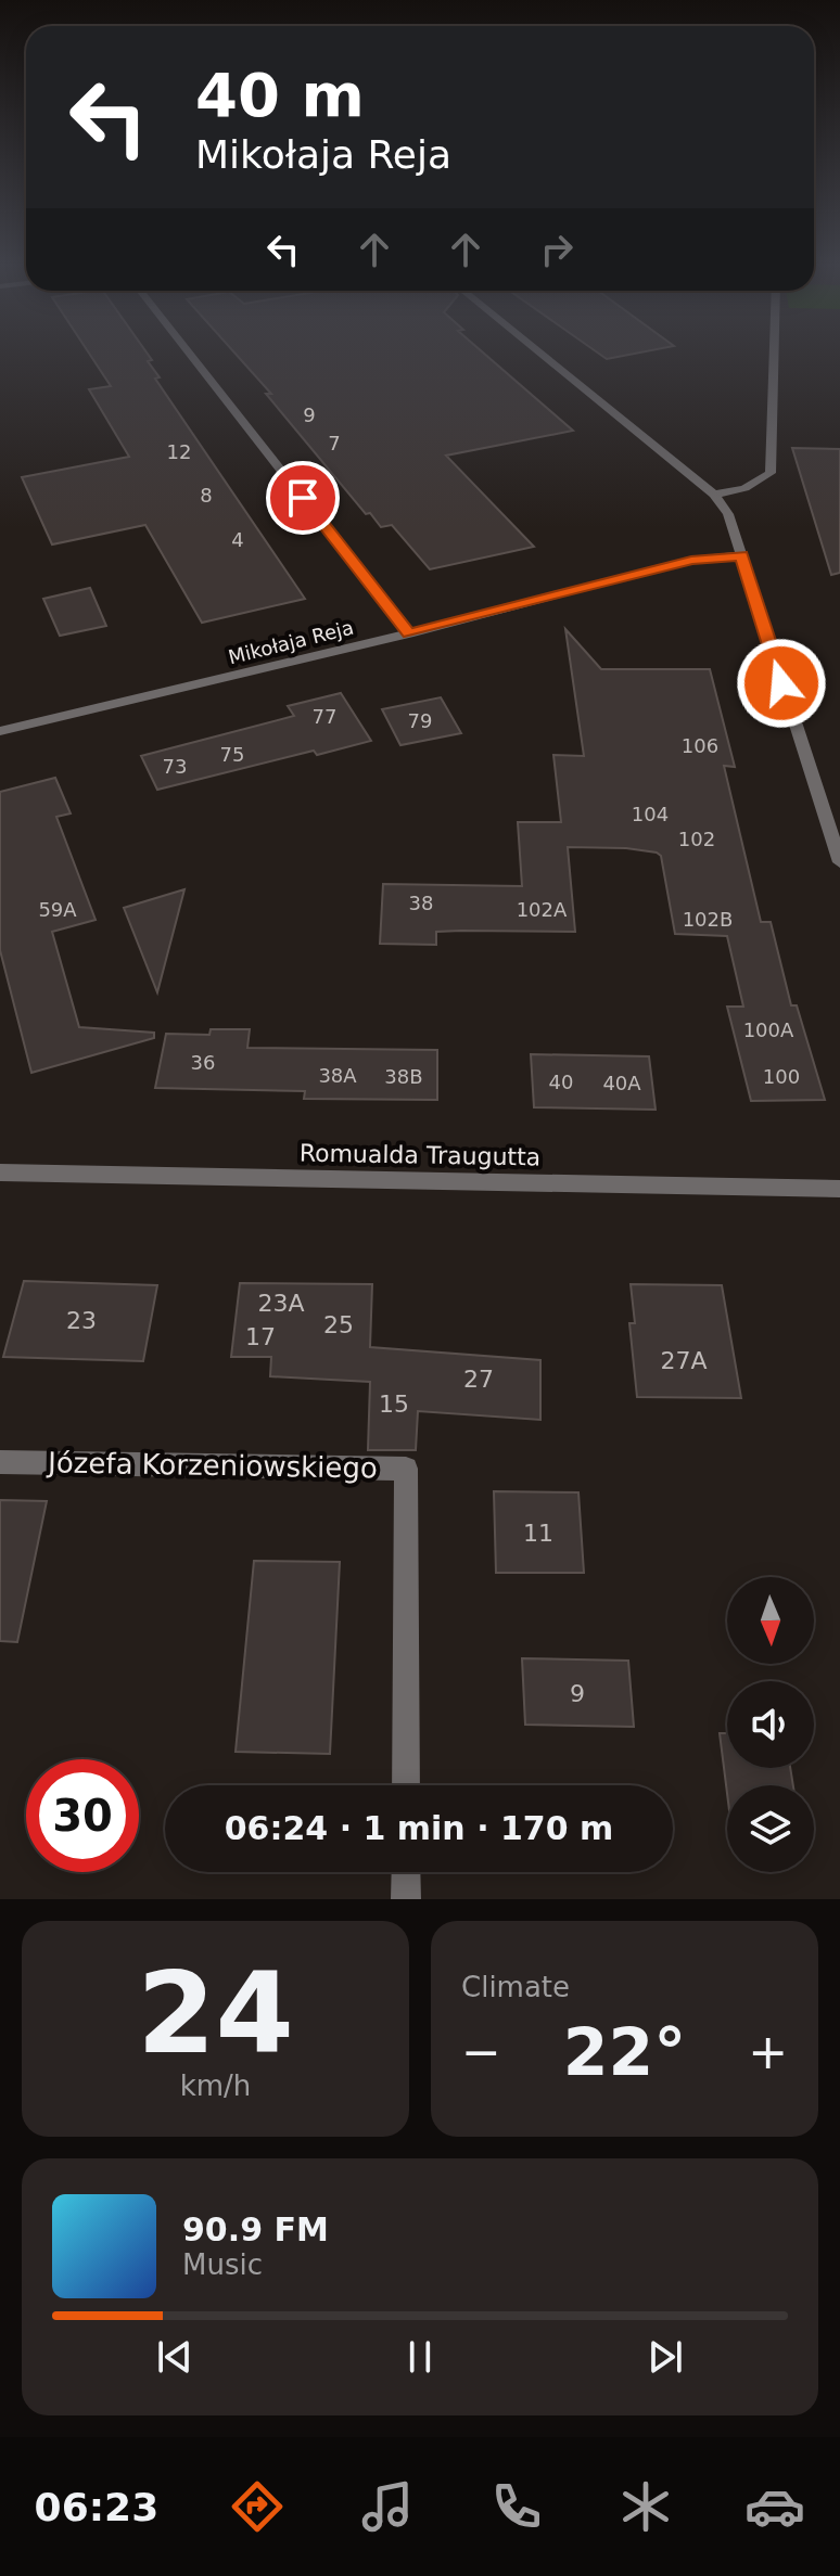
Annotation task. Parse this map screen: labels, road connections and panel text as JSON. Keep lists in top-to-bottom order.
{
  "streets": {
    "street": ["Mikołaja Reja", "Romualda Traugutta", "Józefa Korzeniowskiego"]
  },
  "house_numbers": [
    "9",
    "7",
    "12",
    "8",
    "4",
    "77",
    "79",
    "106",
    "75",
    "73",
    "104",
    "102",
    "38",
    "59A",
    "102A",
    "102B",
    "100A",
    "36",
    "38A",
    "38B",
    "100",
    "40",
    "40A",
    "23A",
    "23",
    "25",
    "17",
    "27A",
    "27",
    "15",
    "11",
    "9"
  ],
  "north": "bottom",
  "page": {
    "turn": ["40 m", "Mikołaja Reja"],
    "limit": "30",
    "trip": "06:24 · 1 min · 170 m",
    "tile": [
      ["24", "km/h"],
      "Climate"
    ],
    "heat": ["−", "22°", "+"],
    "song": ["90.9 FM", "Music"],
    "tabs": "06:23"
  }
}
